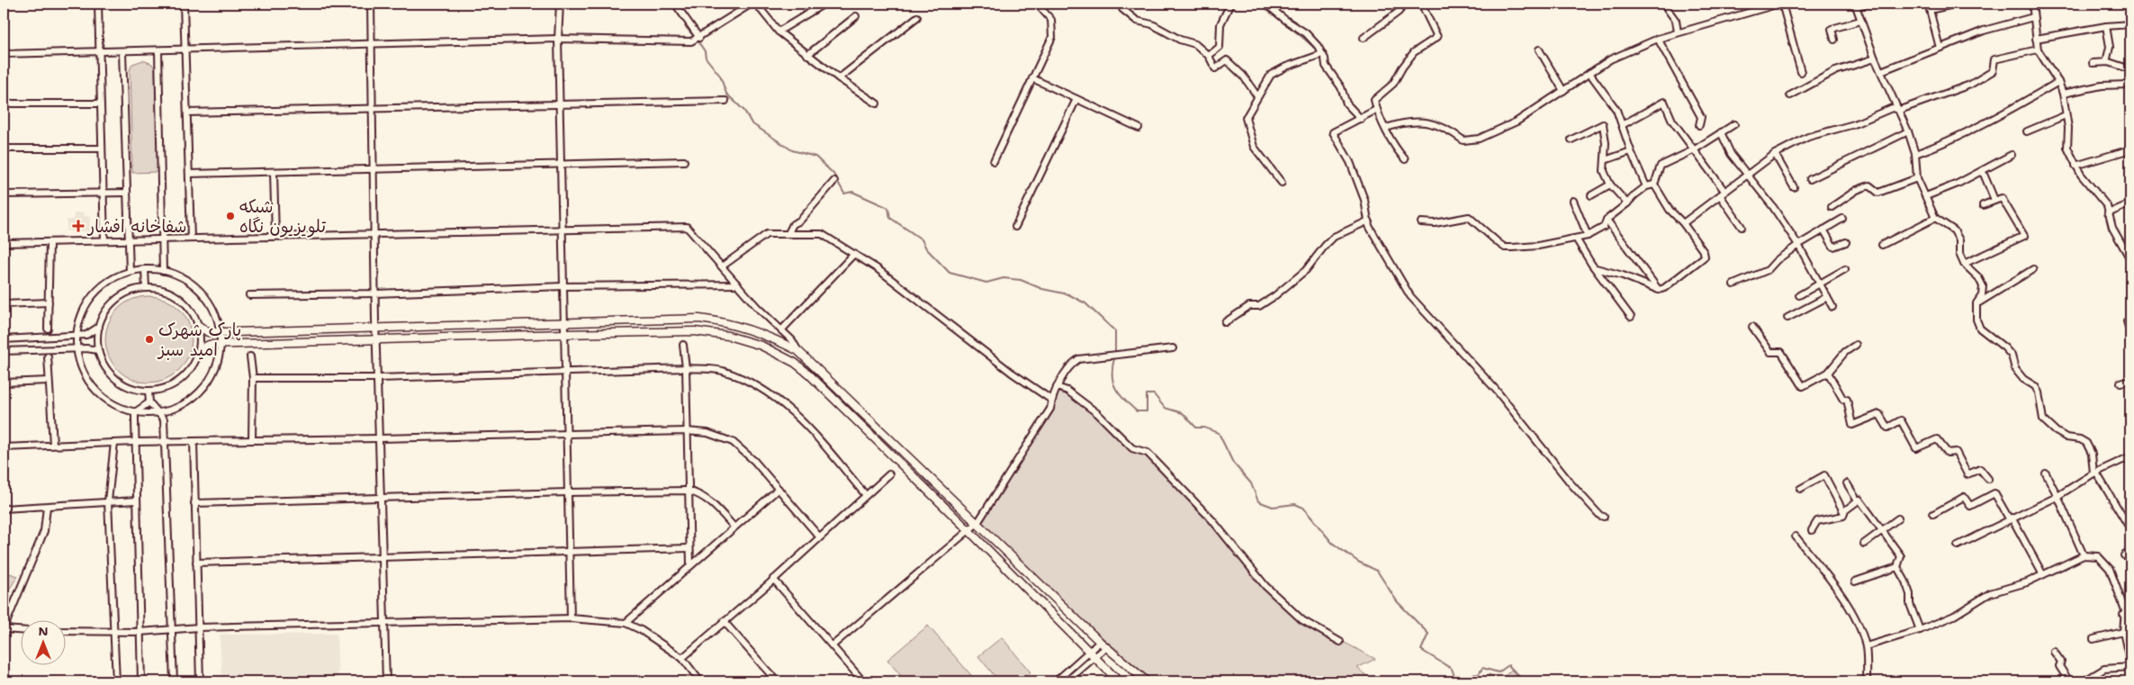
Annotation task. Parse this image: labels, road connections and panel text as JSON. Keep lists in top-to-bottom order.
{
  "places": {
    "other": ["شبکه تلویزیون نگاه", "پارک شهرک امید سبز"],
    "health": ["شفاخانه افشار"]
  },
  "north": "top"
}
